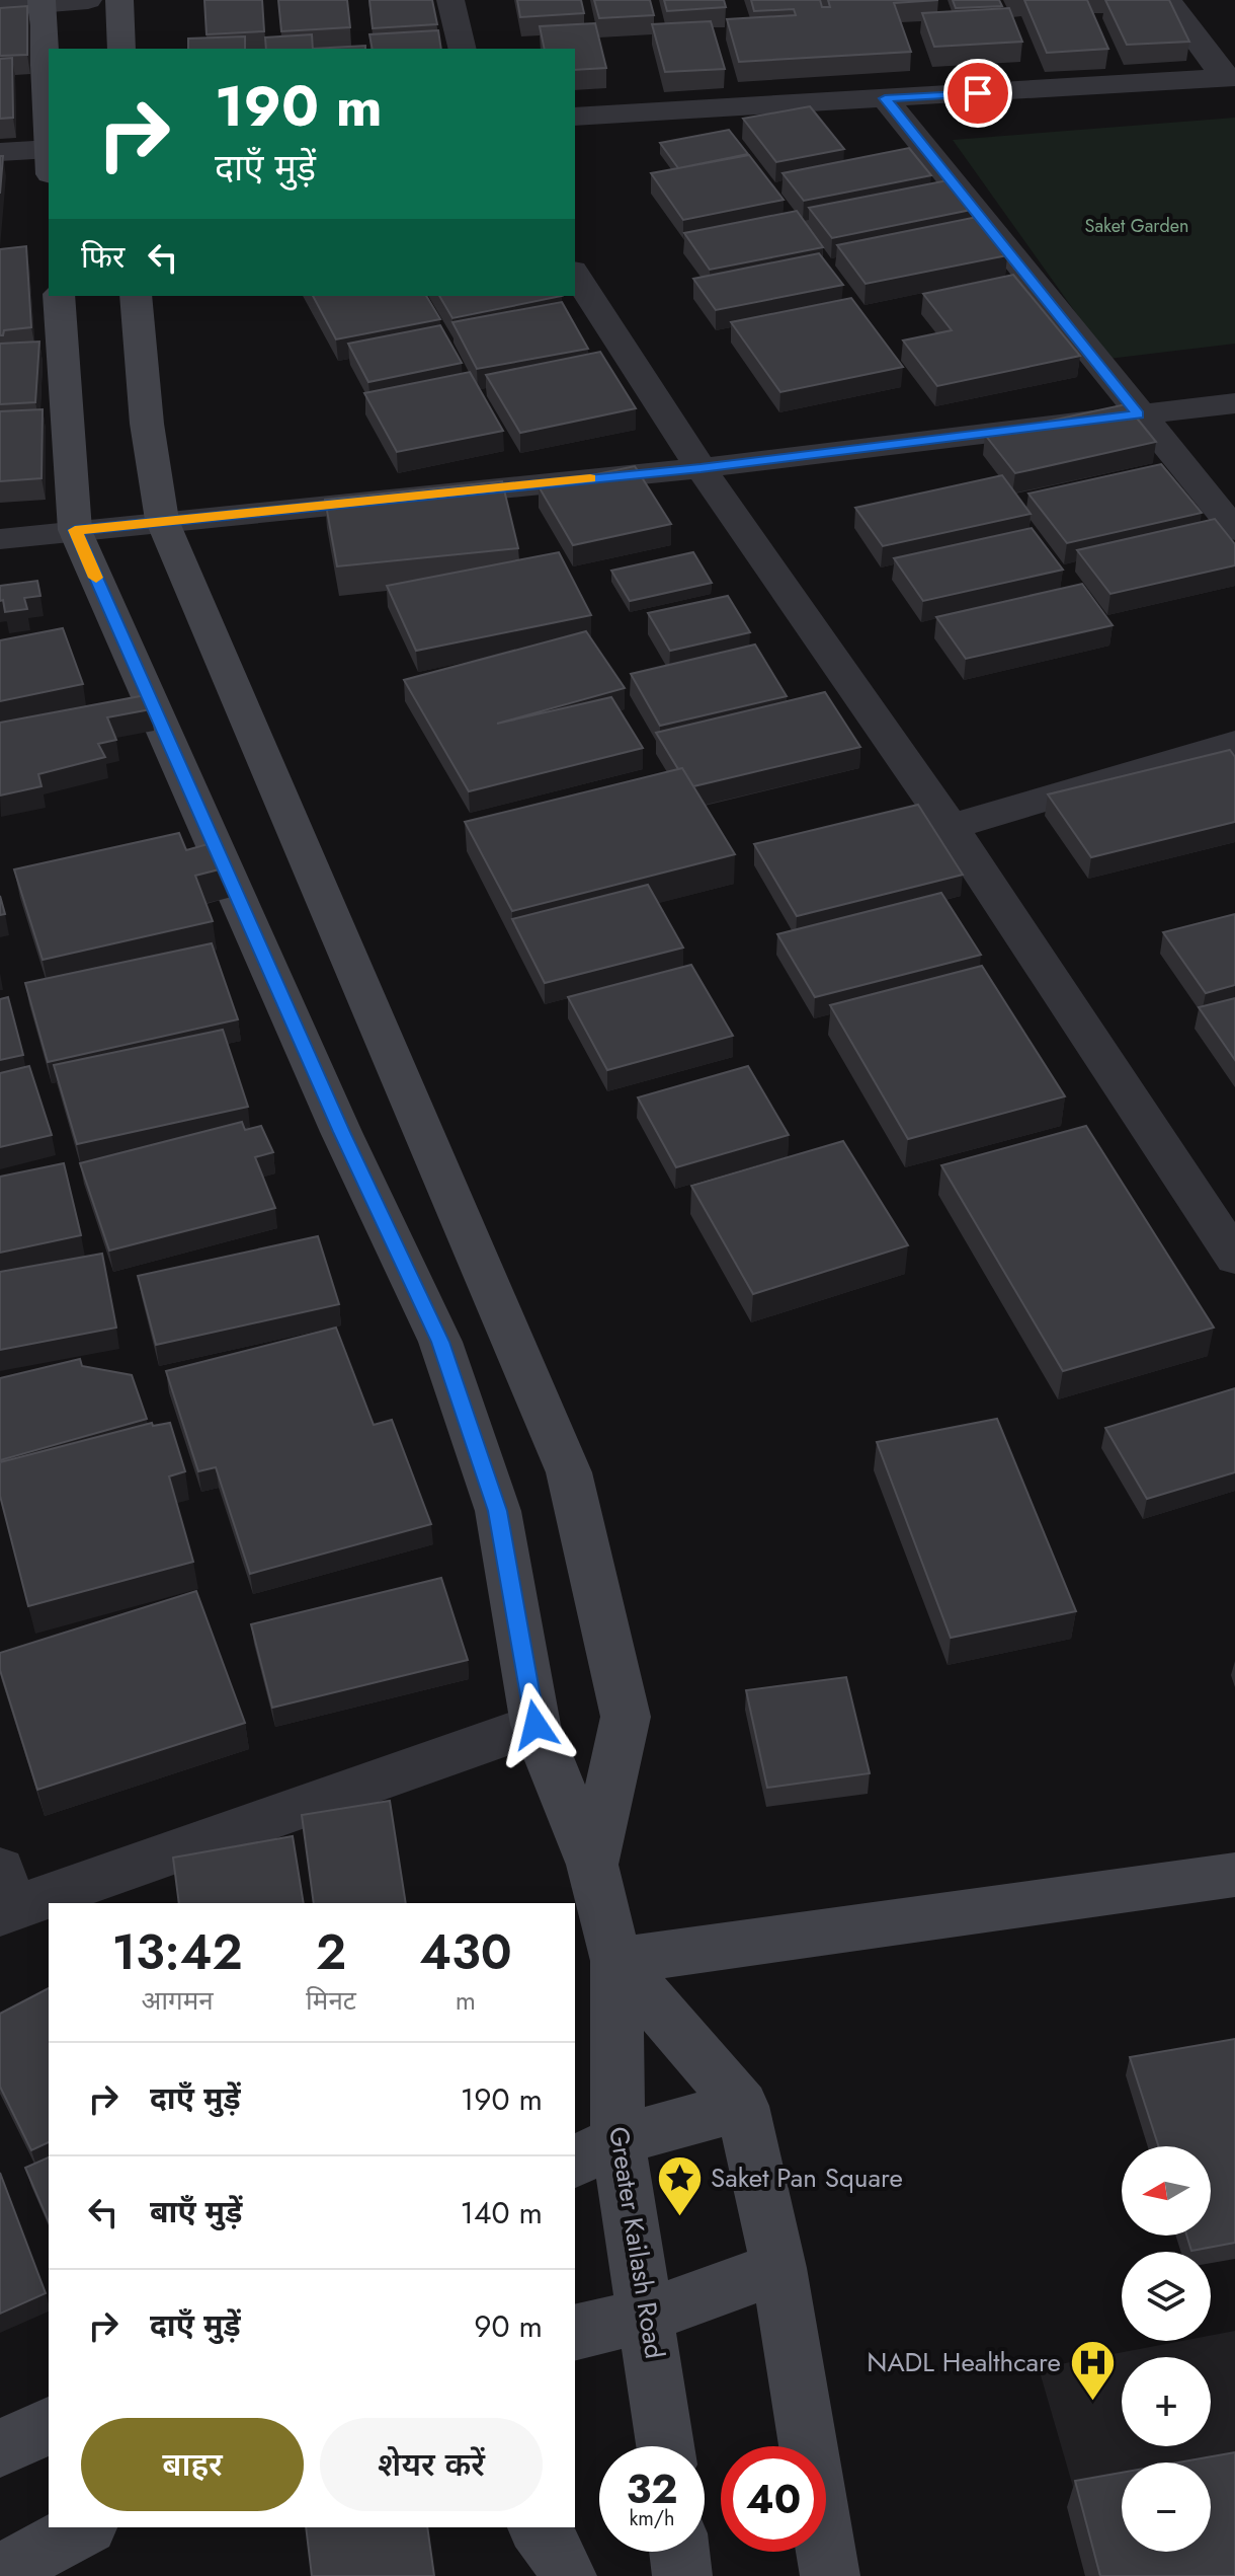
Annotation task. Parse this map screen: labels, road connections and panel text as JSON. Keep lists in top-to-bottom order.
{
  "streets": {
    "street": ["Greater Kailash Road"]
  },
  "parks": ["Saket Garden"],
  "places": {
    "place": ["Saket Pan Square"],
    "hospital": ["NADL Healthcare"]
  },
  "north": "left",
  "page": {
    "turn": ["190 m", "दाएँ मुड़ें"],
    "then": "फिर",
    "eta": [
      "13:42",
      "आगमन",
      "2",
      "मिनट",
      "430",
      "m"
    ],
    "list": [
      {
        "name": "दाएँ मुड़ें",
        "value": "190 m"
      },
      {
        "name": "बाएँ मुड़ें",
        "value": "140 m"
      },
      {
        "name": "दाएँ मुड़ें",
        "value": "90 m"
      }
    ],
    "map_buttons": ["+", "−"],
    "buttons": ["बाहर", "शेयर करें"],
    "speed": "32 km/h",
    "limit": "40"
  }
}
